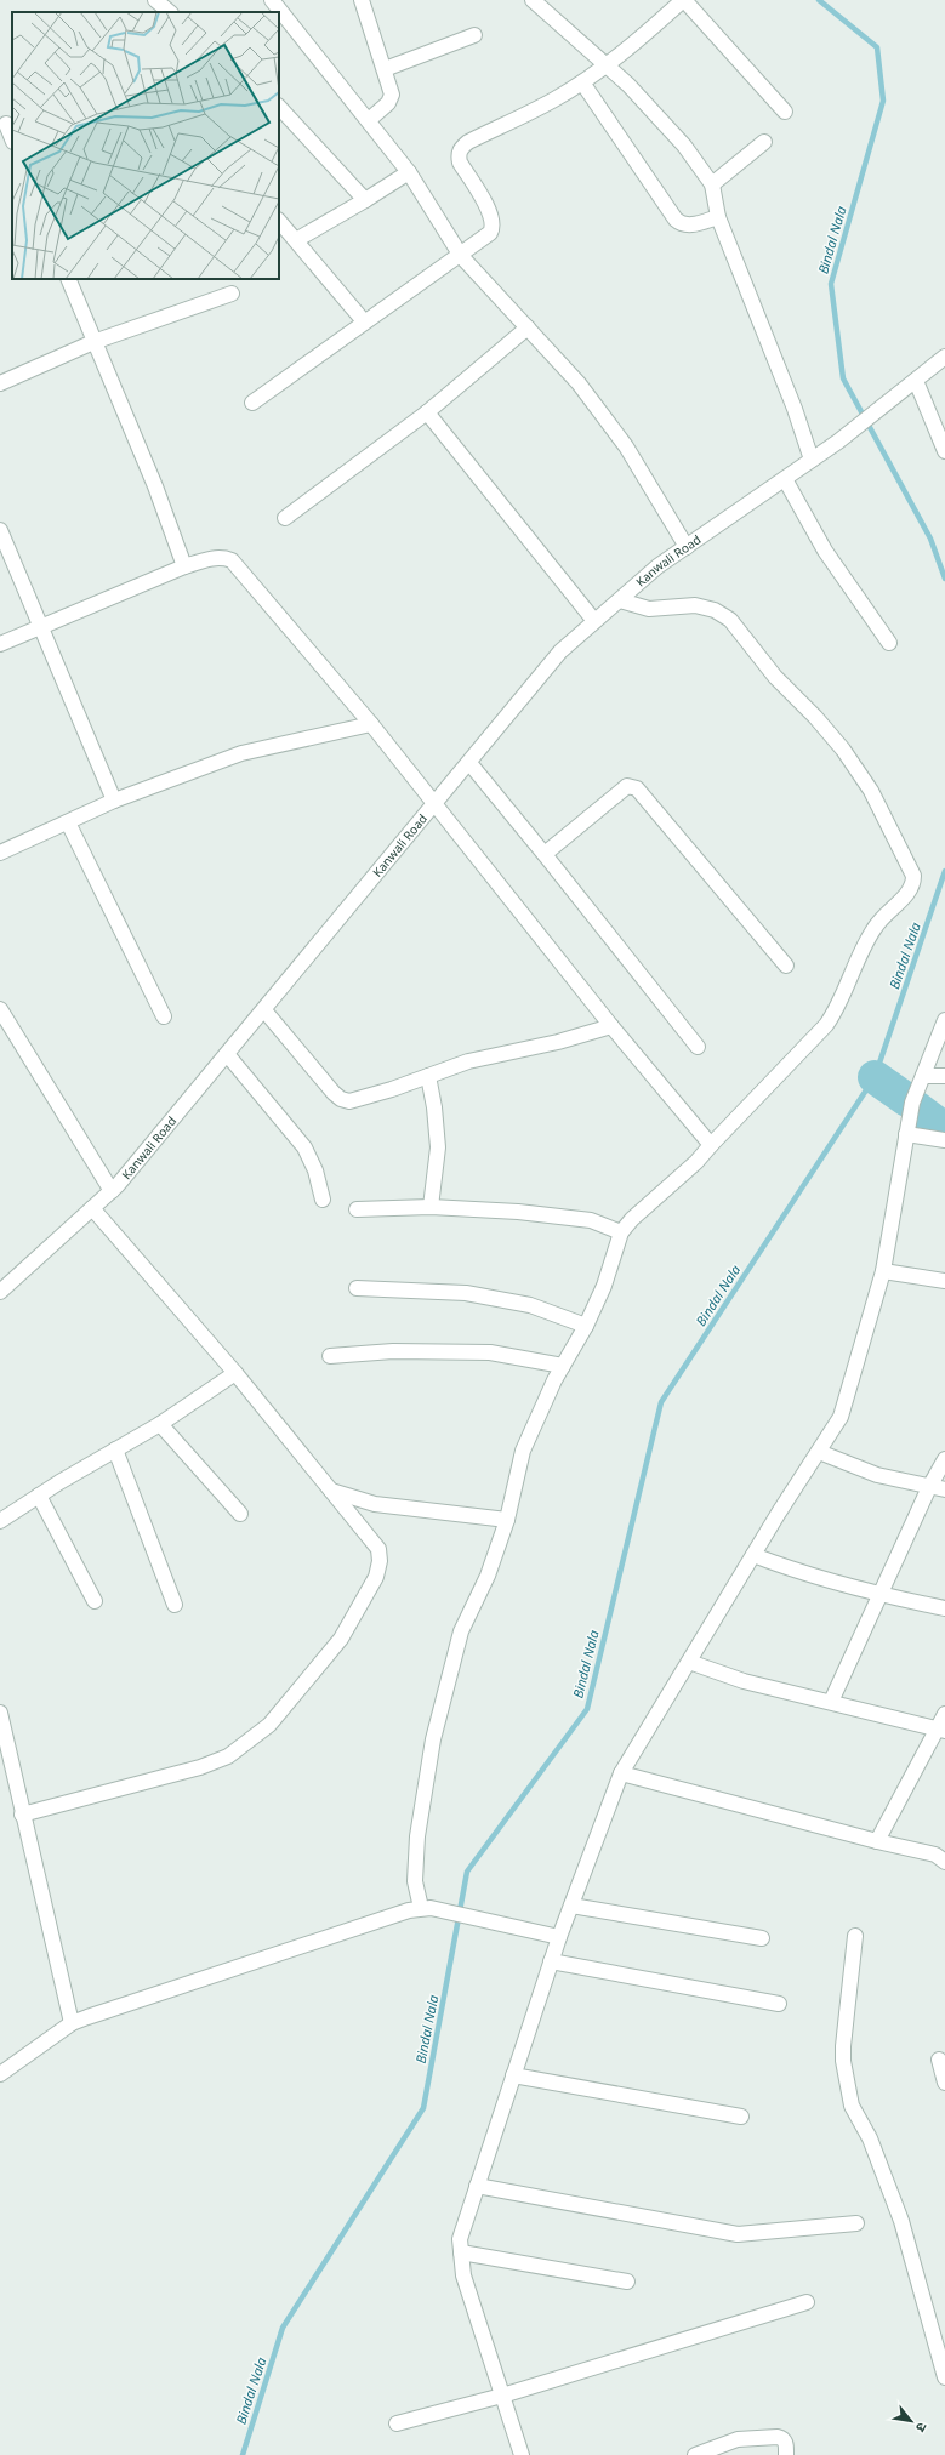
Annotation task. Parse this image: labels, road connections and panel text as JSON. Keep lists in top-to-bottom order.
{
  "streets": {
    "street": ["Kanwali Road"]
  },
  "water": ["Bindal Nala"],
  "north": "bottom right"
}
